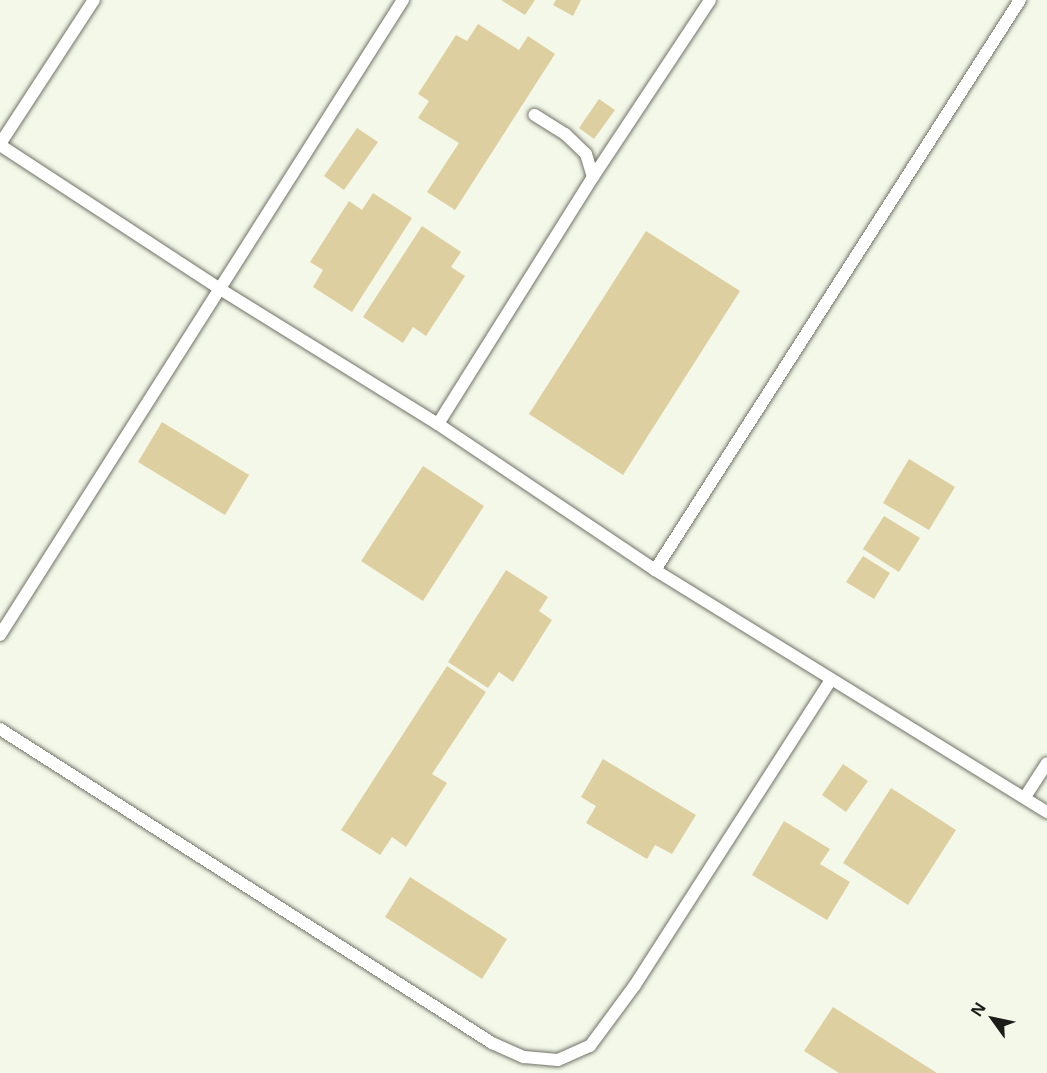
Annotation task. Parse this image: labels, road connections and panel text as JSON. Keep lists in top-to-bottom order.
{
  "north": "top left"
}
